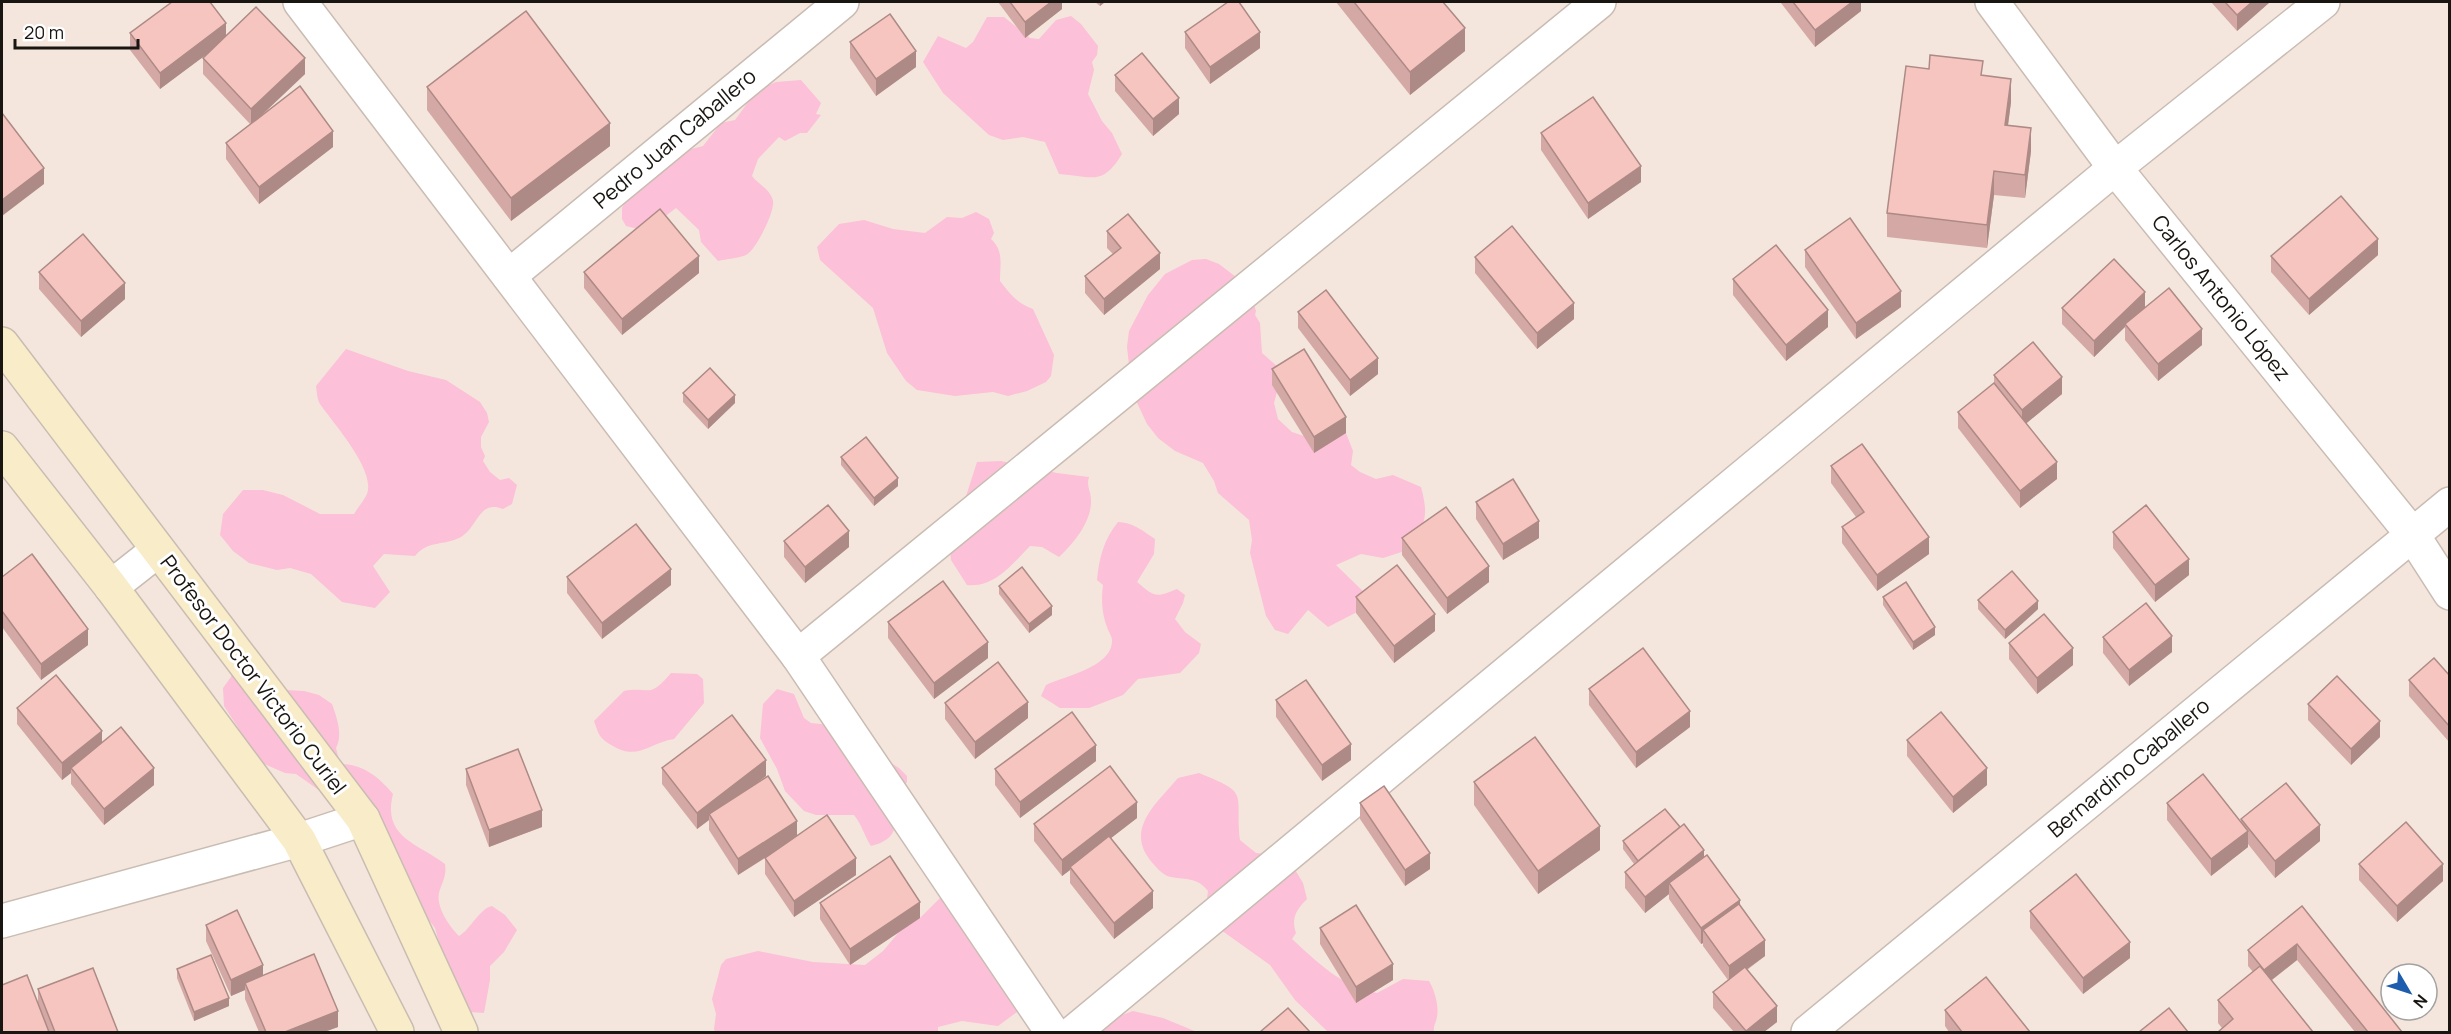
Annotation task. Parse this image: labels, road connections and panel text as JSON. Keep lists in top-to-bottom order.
{
  "streets": {
    "main road": ["Profesor Doctor Victorio Curiel"],
    "street": ["Pedro Juan Caballero", "Carlos Antonio López", "Bernardino Caballero"]
  },
  "crossings": [
    ["Carlos Antonio López", "Bernardino Caballero"]
  ],
  "scale_bar": "20 m",
  "north": "bottom right"
}
